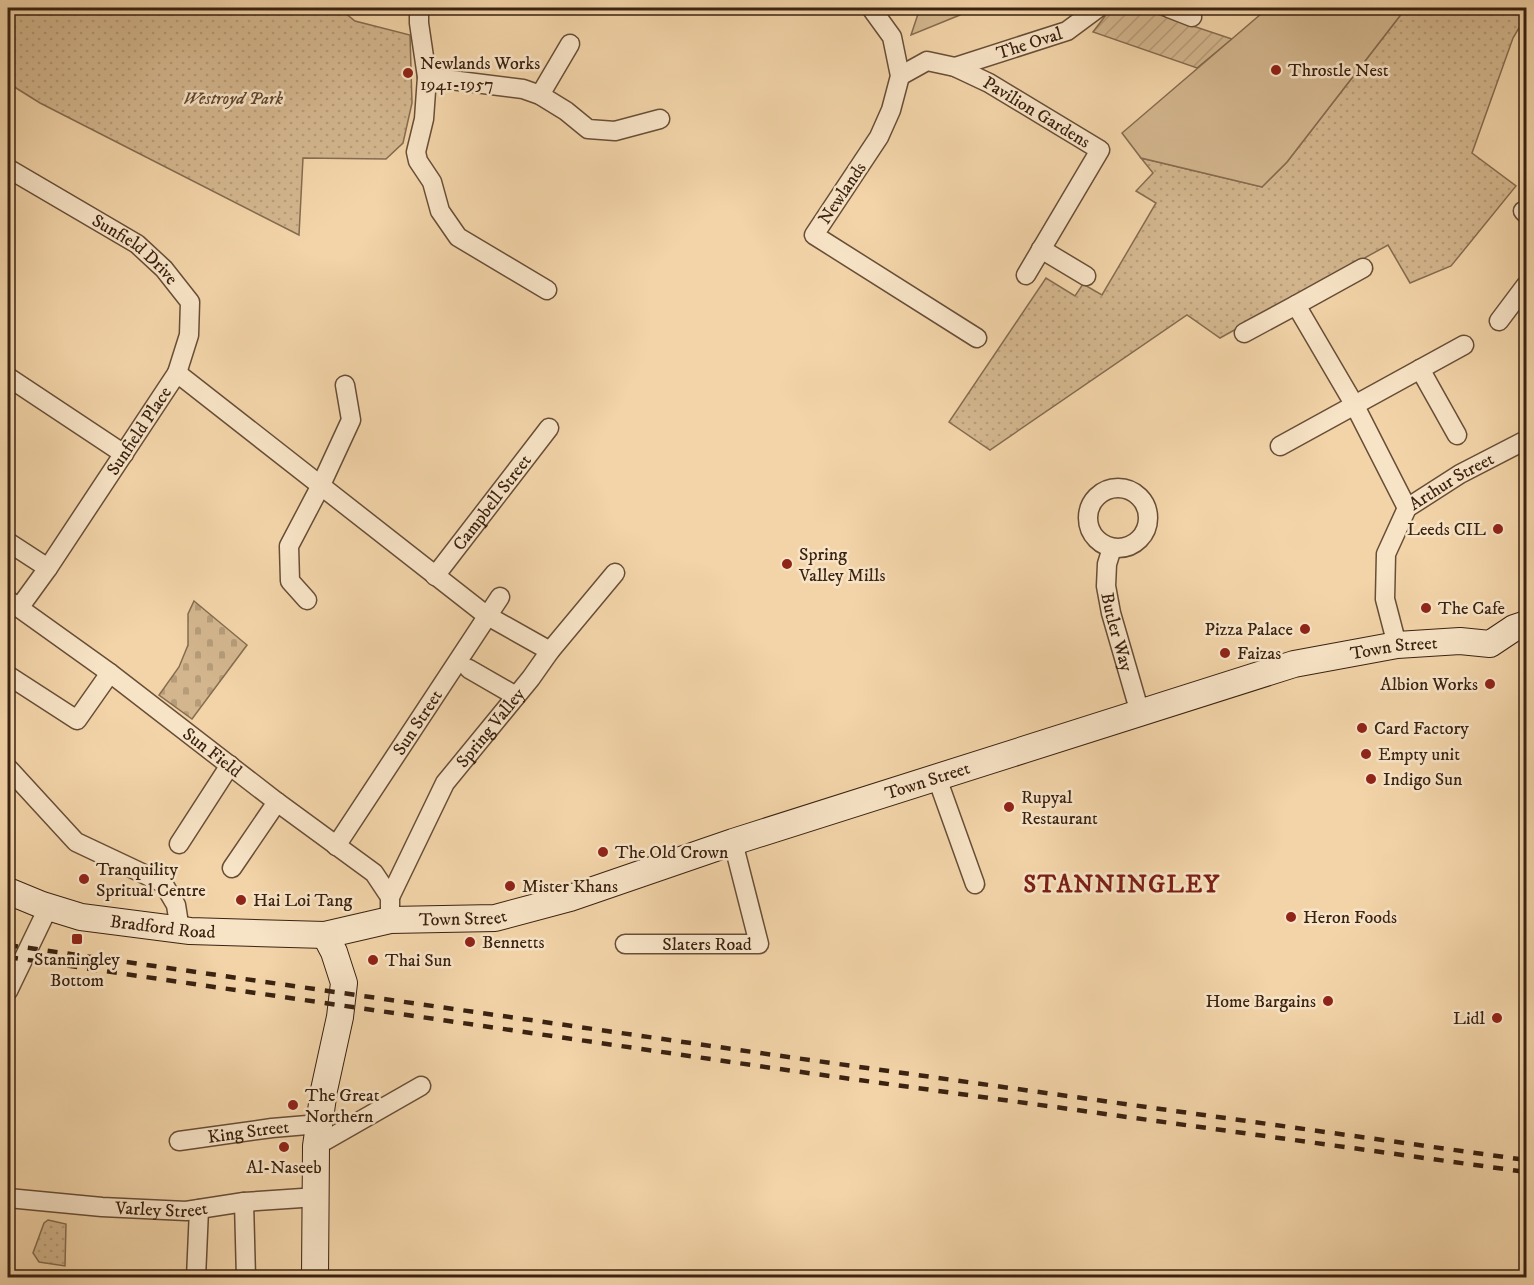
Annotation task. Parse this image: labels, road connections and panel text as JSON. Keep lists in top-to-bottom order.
{
  "streets": {
    "main road": ["Town Street", "Bradford Road"],
    "street": [
      "The Oval",
      "Pavilion Gardens",
      "Newlands",
      "Sunfield Drive",
      "Sunfield Place",
      "Arthur Street",
      "Campbell Street",
      "Butler Way",
      "Sun Street",
      "Spring Valley",
      "Sun Field",
      "Slaters Road",
      "King Street",
      "Varley Street"
    ]
  },
  "crossings": [
    ["The Oval", "Pavilion Gardens"],
    ["Pavilion Gardens", "Newlands"],
    ["Sunfield Drive", "Sunfield Place"],
    ["Sunfield Place", "Campbell Street"],
    ["Sunfield Place", "Sun Street"],
    ["Sunfield Place", "Spring Valley"],
    ["Sunfield Place", "Sun Field"],
    ["Arthur Street", "Town Street"],
    ["Butler Way", "Town Street"],
    ["Town Street", "Spring Valley"],
    ["Town Street", "Sun Field"],
    ["Town Street", "Bradford Road"],
    ["Town Street", "Slaters Road"],
    ["Sun Street", "Sun Field"],
    ["Spring Valley", "Sun Field"]
  ],
  "districts": ["STANNINGLEY"],
  "parks": ["Westroyd Park"],
  "places": {
    "other": [
      "Throstle Nest",
      "Newlands Works 1941-1957",
      "Leeds CIL",
      "Spring Valley Mills",
      "The Cafe",
      "Pizza Palace",
      "Faizas",
      "Albion Works",
      "Card Factory",
      "Empty unit",
      "Indigo Sun",
      "Rupyal Restaurant",
      "The Old Crown",
      "Tranquility Spritual Centre",
      "Mister Khans",
      "Hai Loi Tang",
      "Heron Foods",
      "Bennetts",
      "Thai Sun",
      "Home Bargains",
      "Lidl",
      "The Great Northern",
      "Al-Naseeb"
    ],
    "transit": ["Stanningley Bottom"]
  }
}
